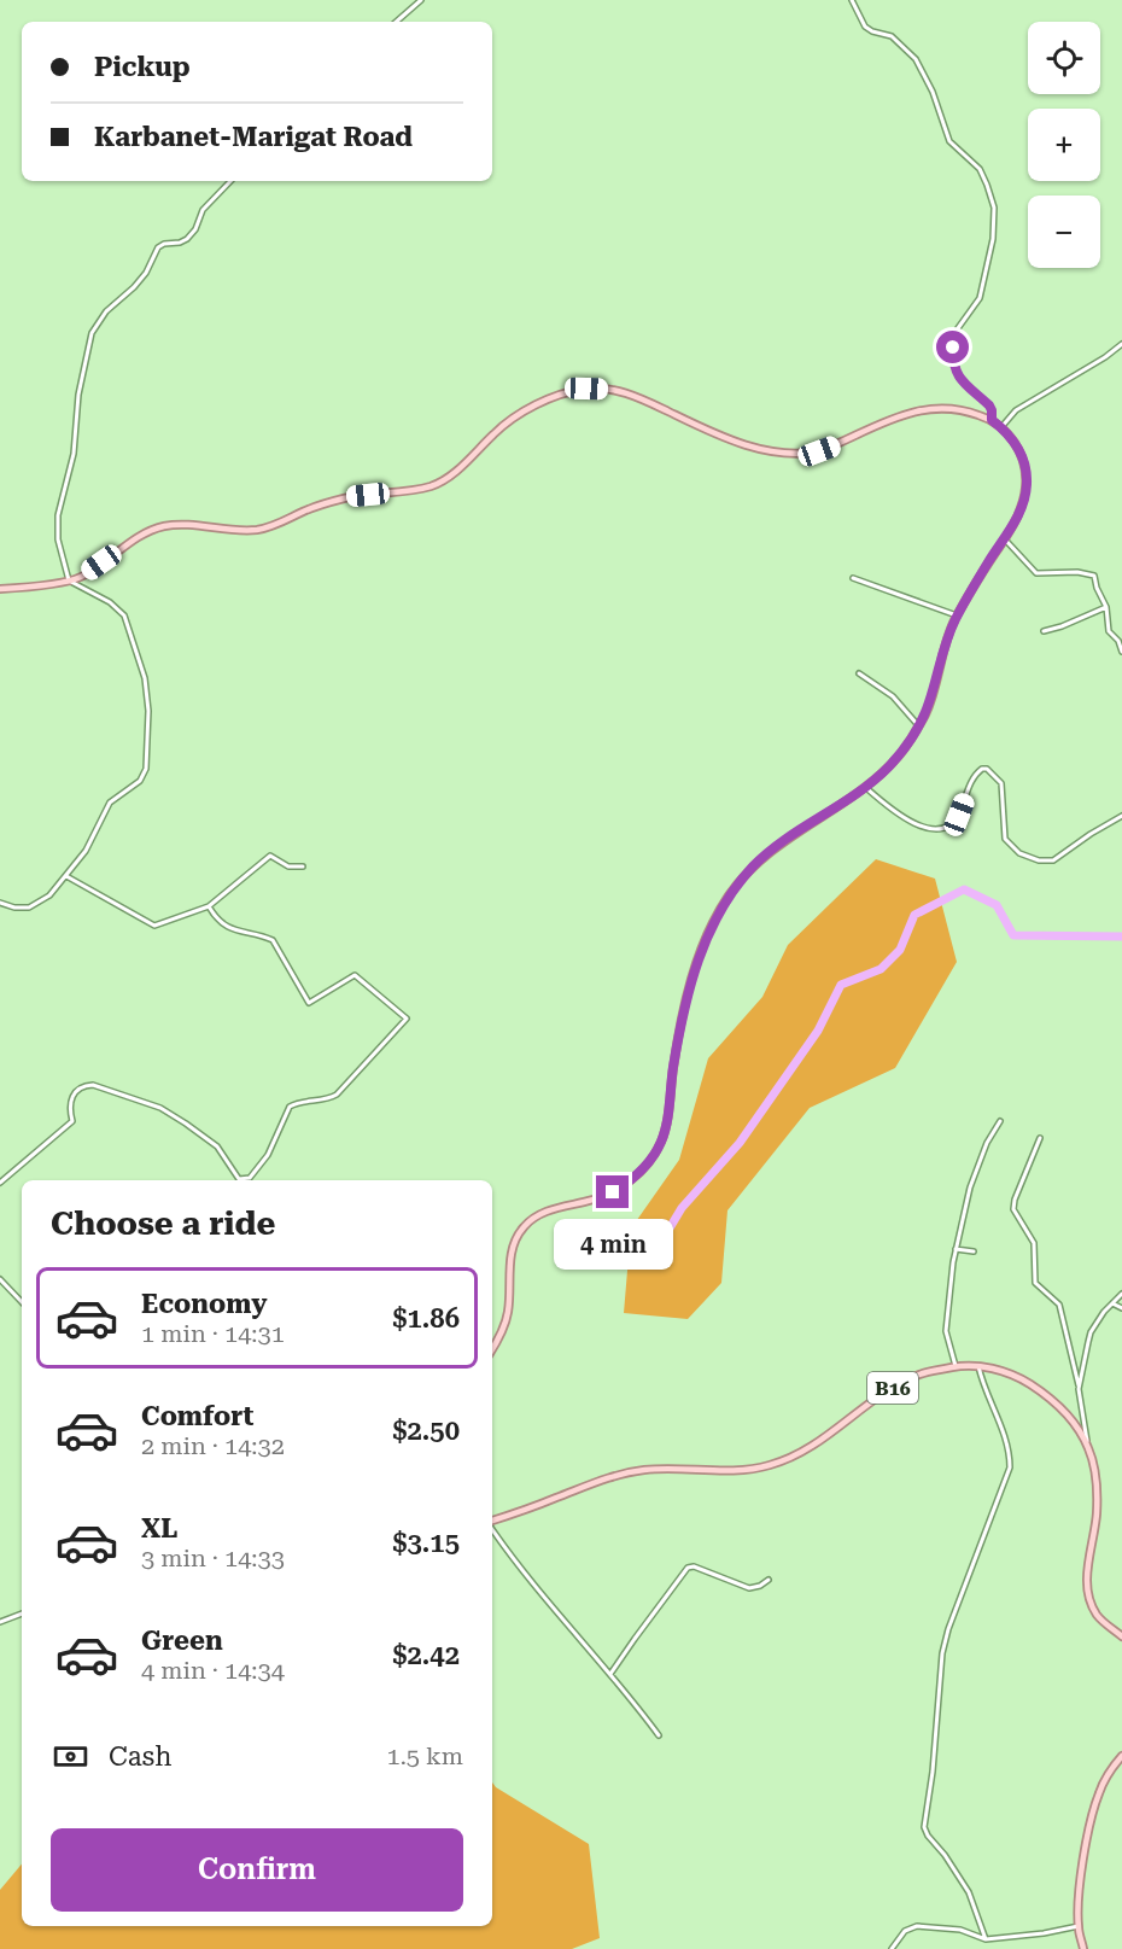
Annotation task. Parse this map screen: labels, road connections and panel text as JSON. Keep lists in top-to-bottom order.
{
  "streets": {
    "main road": ["B16"]
  },
  "page": {
    "map_buttons": ["+", "−"],
    "banner": ["Pickup", "Karbanet-Marigat Road"],
    "heading": "Choose a ride",
    "bubble": "4 min",
    "list": [
      {
        "name": "Economy",
        "note": "1 min · 14:31",
        "value": "$1.86"
      },
      {
        "name": "Comfort",
        "note": "2 min · 14:32",
        "value": "$2.50"
      },
      {
        "name": "XL",
        "note": "3 min · 14:33",
        "value": "$3.15"
      },
      {
        "name": "Green",
        "note": "4 min · 14:34",
        "value": "$2.42"
      }
    ],
    "pay": ["Cash", "1.5 km"],
    "buttons": "Confirm"
  }
}
